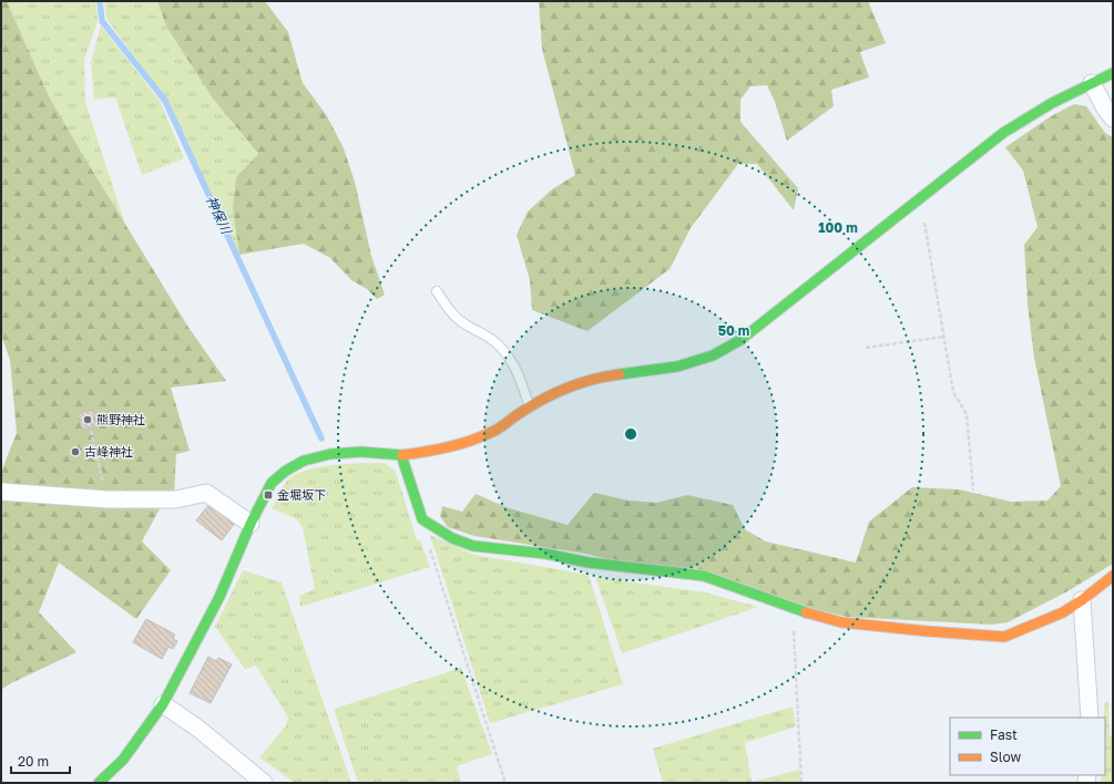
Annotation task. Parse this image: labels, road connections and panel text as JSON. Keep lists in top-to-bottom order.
{
  "water": ["神保川"],
  "places": {
    "other": ["熊野神社", "古峰神社"],
    "transit": ["金堀坂下"]
  },
  "legend": ["Fast", "Slow"],
  "scale_bar": "20 m",
  "rings": ["100 m", "50 m"]
}
